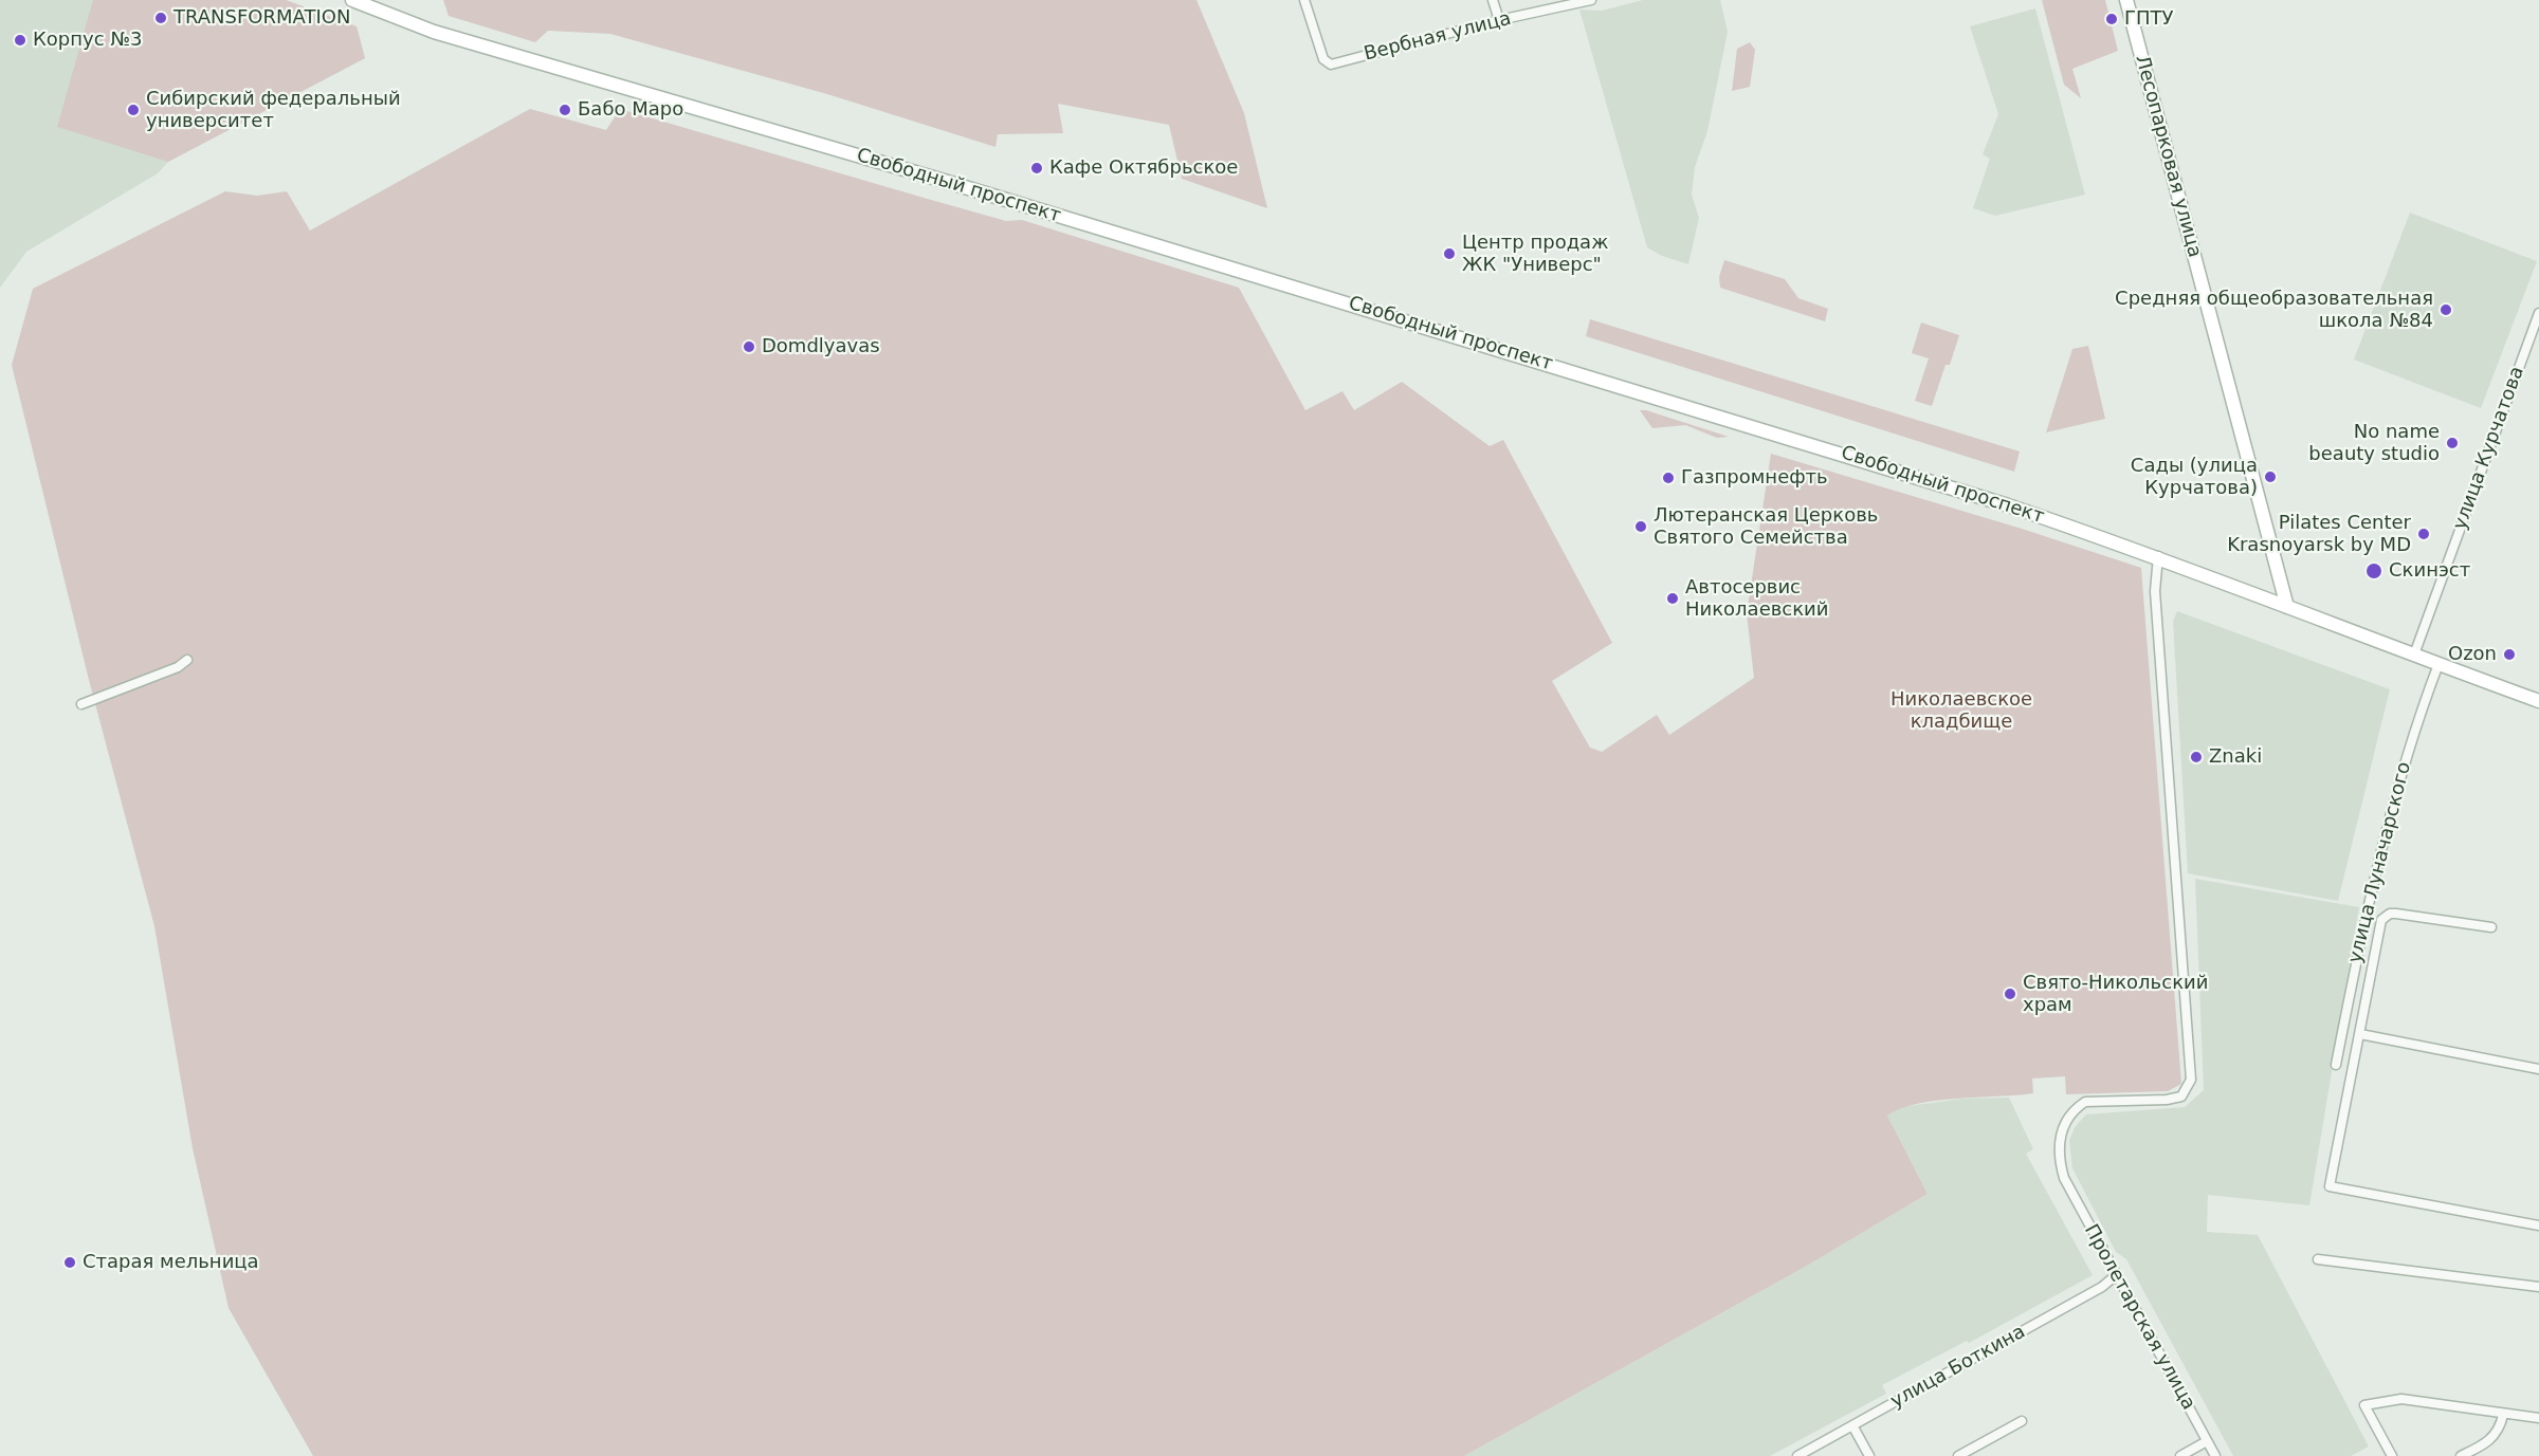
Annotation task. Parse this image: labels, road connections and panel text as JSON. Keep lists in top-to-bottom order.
{
  "streets": {
    "main road": ["Лесопарковая улица", "Свободный проспект"],
    "street": [
      "Вербная улица",
      "улица Курчатова",
      "улица Луначарского",
      "Пролетарская улица",
      "улица Боткина"
    ]
  },
  "crossings": [
    ["Лесопарковая улица", "Свободный проспект"],
    ["Свободный проспект", "улица Курчатова"],
    ["Свободный проспект", "улица Луначарского"],
    ["Свободный проспект", "Пролетарская улица"],
    ["Пролетарская улица", "улица Боткина"]
  ],
  "parks": ["Николаевское кладбище"],
  "places": [
    "TRANSFORMATION",
    "ГПТУ",
    "Корпус №3",
    "Сибирский федеральный университет",
    "Бабо Маро",
    "Кафе Октябрьское",
    "Центр продаж ЖК \"Универс\"",
    "Средняя общеобразовательная школа №84",
    "Domdlyavas",
    "No name beauty studio",
    "Сады (улица Курчатова)",
    "Газпромнефть",
    "Лютеранская Церковь Святого Семейства",
    "Pilates Center Krasnoyarsk by MD",
    "Скинэст",
    "Автосервис Николаевский",
    "Ozon",
    "Znaki",
    "Свято-Никольский храм",
    "Старая мельница"
  ]
}
